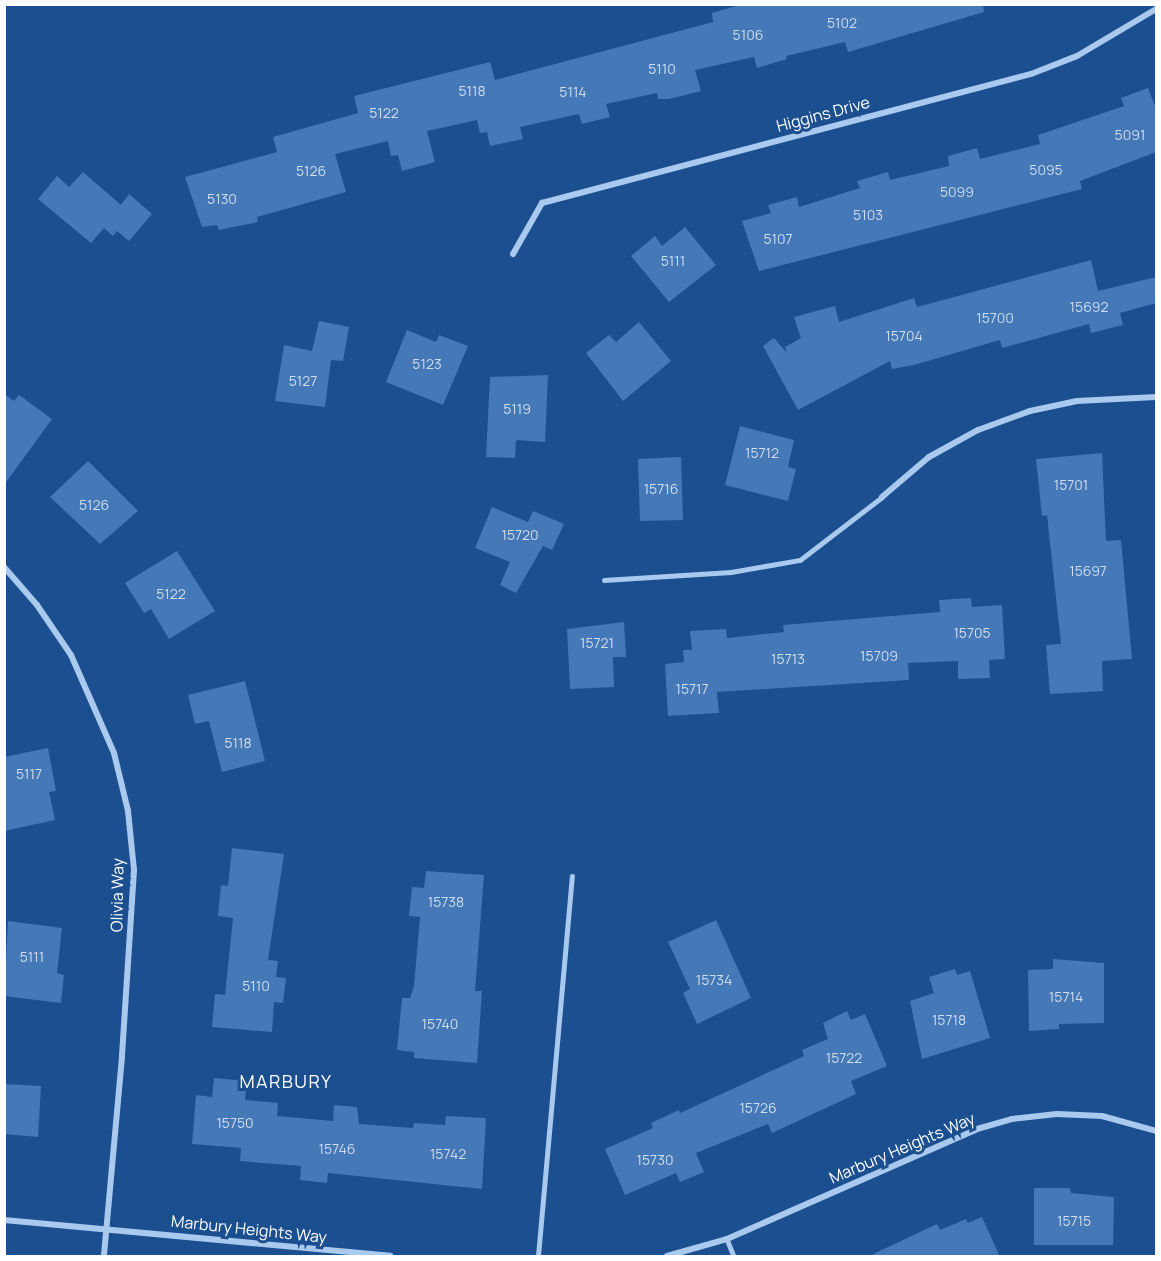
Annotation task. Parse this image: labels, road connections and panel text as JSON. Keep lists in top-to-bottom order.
{
  "streets": {
    "street": ["Higgins Drive", "Olivia Way", "Marbury Heights Way"]
  },
  "crossings": [
    ["Olivia Way", "Marbury Heights Way"]
  ],
  "districts": ["MARBURY"],
  "house_numbers": [
    "5102",
    "5106",
    "5110",
    "5118",
    "5114",
    "5122",
    "5091",
    "5095",
    "5126",
    "5099",
    "5130",
    "5103",
    "5107",
    "5111",
    "15692",
    "15700",
    "15704",
    "5123",
    "5127",
    "5119",
    "15712",
    "15701",
    "15716",
    "5126",
    "15720",
    "15697",
    "5122",
    "15705",
    "15721",
    "15709",
    "15713",
    "15717",
    "5118",
    "5117",
    "15738",
    "5111",
    "15734",
    "5110",
    "15714",
    "15718",
    "15740",
    "15722",
    "15726",
    "15750",
    "15746",
    "15742",
    "15730",
    "15715"
  ]
}
